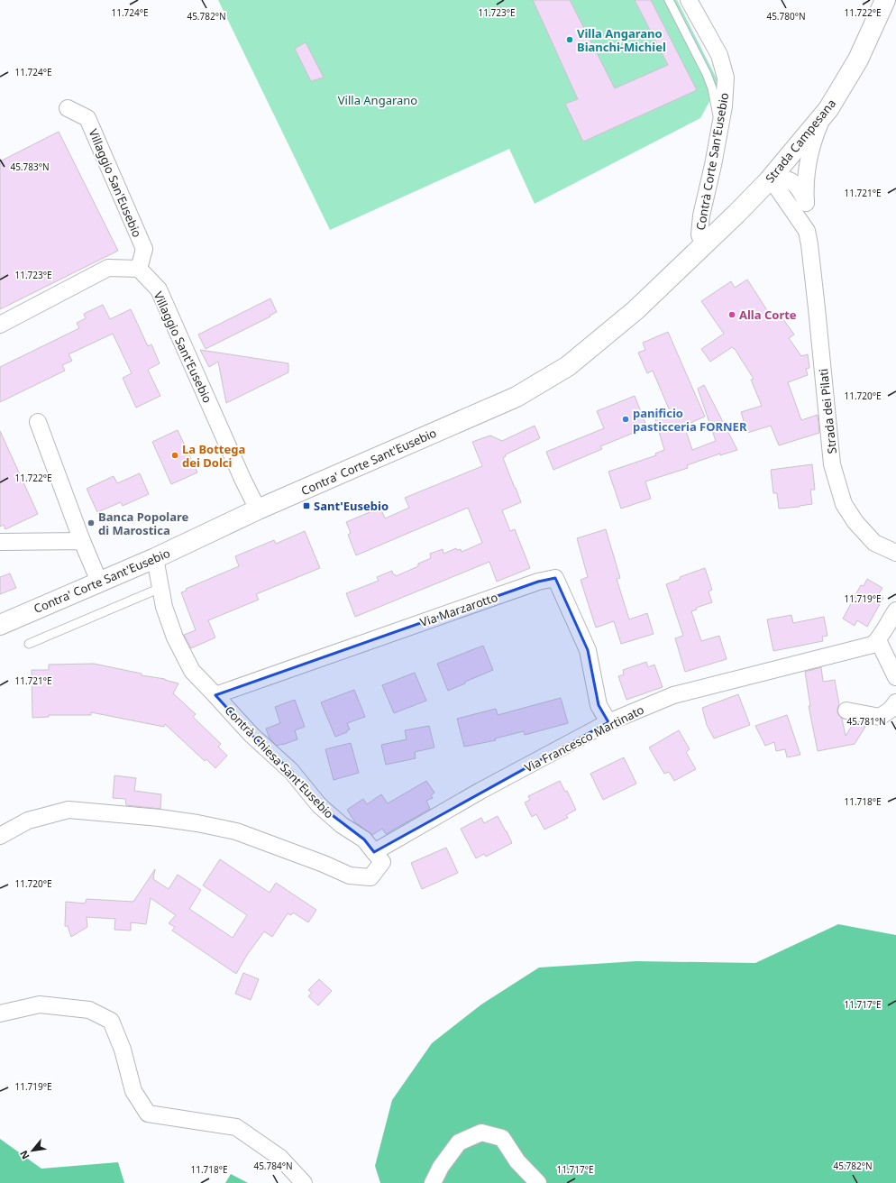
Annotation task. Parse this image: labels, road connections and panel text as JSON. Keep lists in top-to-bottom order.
{
  "streets": {
    "street": [
      "Strada Campesana",
      "Contrà Corte San'Eusebio",
      "Villaggio San'Eusebio",
      "Villaggio Sant'Eusebio",
      "Strada dei Pilati",
      "Contra' Corte Sant'Eusebio",
      "Via Marzarotto",
      "Via Francesco Martinato",
      "Contrà Chiesa Sant'Eusebio"
    ]
  },
  "crossings": [
    ["Strada Campesana", "Contrà Corte San'Eusebio"],
    ["Strada Campesana", "Strada dei Pilati"],
    ["Strada Campesana", "Contra' Corte Sant'Eusebio"],
    ["Contrà Corte San'Eusebio", "Contra' Corte Sant'Eusebio"],
    ["Villaggio San'Eusebio", "Villaggio Sant'Eusebio"],
    ["Villaggio Sant'Eusebio", "Contra' Corte Sant'Eusebio"],
    ["Contra' Corte Sant'Eusebio", "Contrà Chiesa Sant'Eusebio"],
    ["Via Marzarotto", "Via Francesco Martinato"],
    ["Via Marzarotto", "Contrà Chiesa Sant'Eusebio"],
    ["Via Francesco Martinato", "Contrà Chiesa Sant'Eusebio"]
  ],
  "parks": ["Villa Angarano"],
  "places": {
    "other": [
      "Villa Angarano Bianchi-Michiel",
      "Alla Corte",
      "panificio pasticceria FORNER",
      "La Bottega dei Dolci",
      "Banca Popolare di Marostica"
    ],
    "transit": ["Sant'Eusebio"]
  },
  "north": "bottom left",
  "coordinates": [
    "11.724°E",
    "11.723°E",
    "11.722°E",
    "45.782°N",
    "45.780°N",
    "45.783°N",
    "11.721°E",
    "11.720°E",
    "11.719°E",
    "45.781°N",
    "11.718°E",
    "11.717°E",
    "45.784°N"
  ]
}
